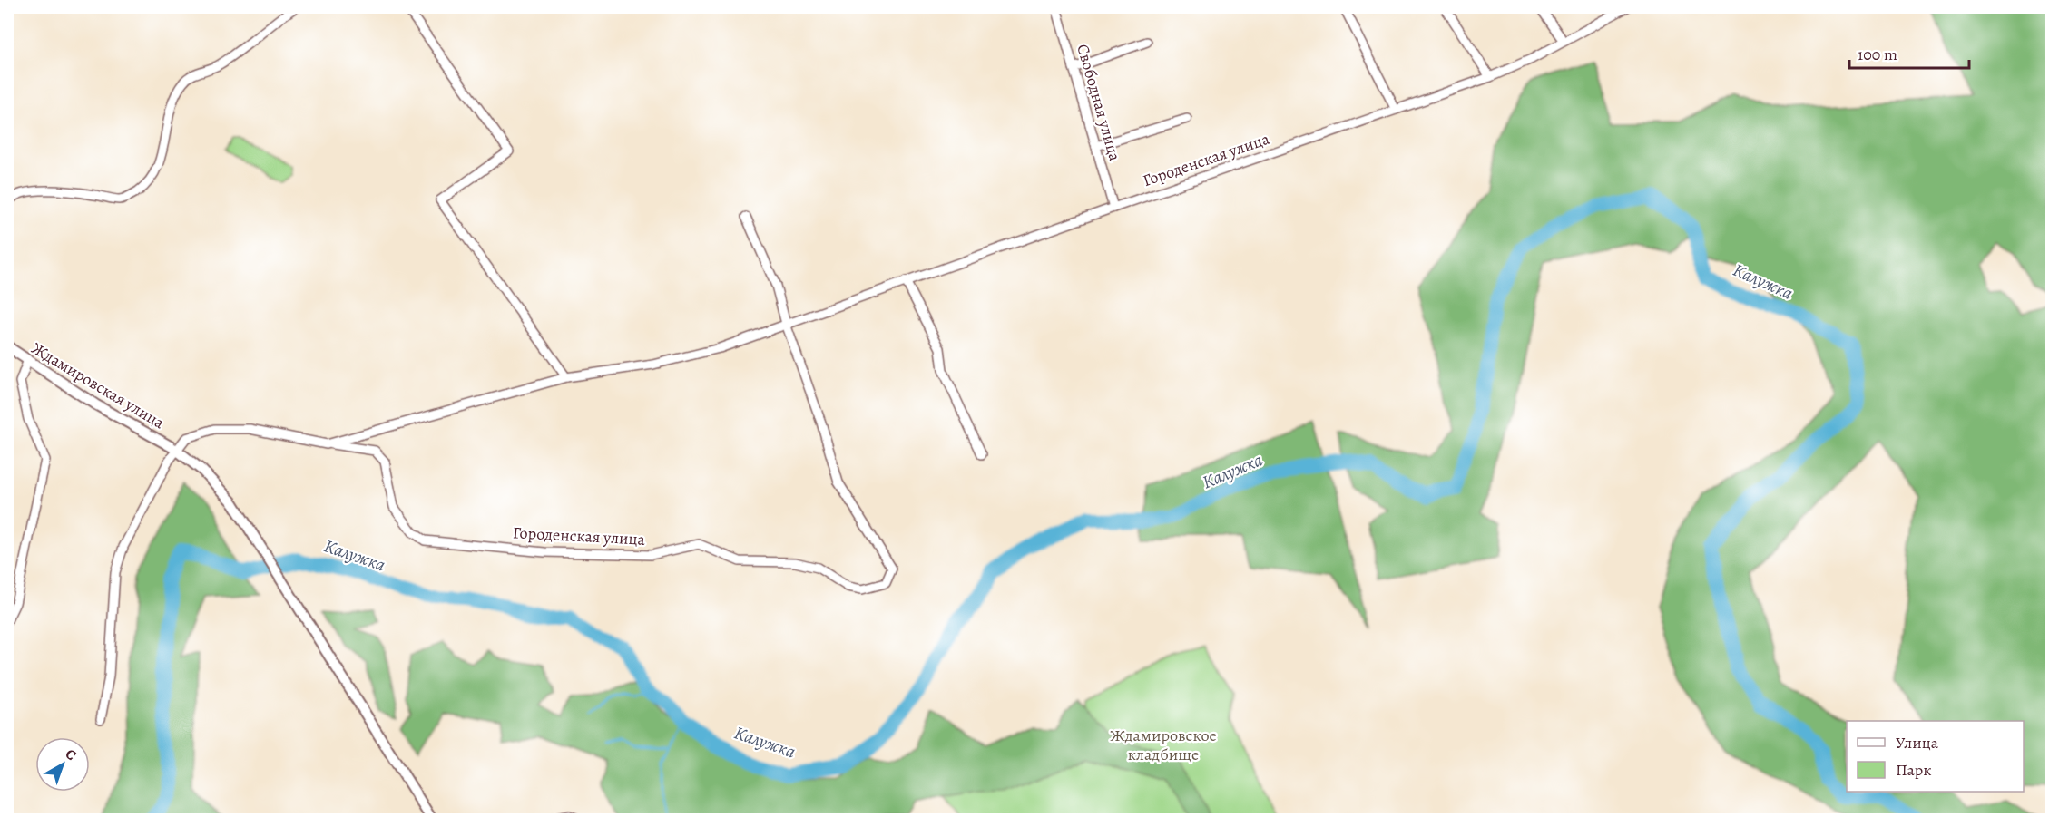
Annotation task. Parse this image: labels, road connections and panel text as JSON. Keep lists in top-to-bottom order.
{
  "streets": {
    "main road": ["Ждамировская улица"],
    "street": ["Свободная улица", "Городенская улица"]
  },
  "crossings": [
    ["Свободная улица", "Городенская улица"],
    ["Городенская улица", "Ждамировская улица"]
  ],
  "water": ["Калужка"],
  "parks": ["Ждамировское кладбище"],
  "legend": ["Улица", "Парк"],
  "scale_bar": "100 m",
  "north": "top right"
}
